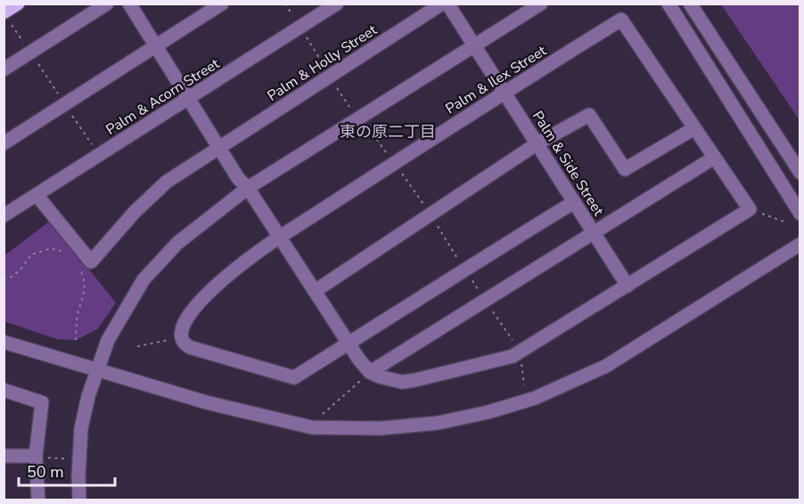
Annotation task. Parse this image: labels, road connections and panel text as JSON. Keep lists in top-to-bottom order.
{
  "streets": {
    "street": [
      "Palm & Holly Street",
      "Palm & Ilex Street",
      "Palm & Acorn Street",
      "Palm & Side Street"
    ]
  },
  "crossings": [
    ["Palm & Ilex Street", "Palm & Side Street"]
  ],
  "districts": ["東の原二丁目"],
  "scale_bar": "50 m"
}
